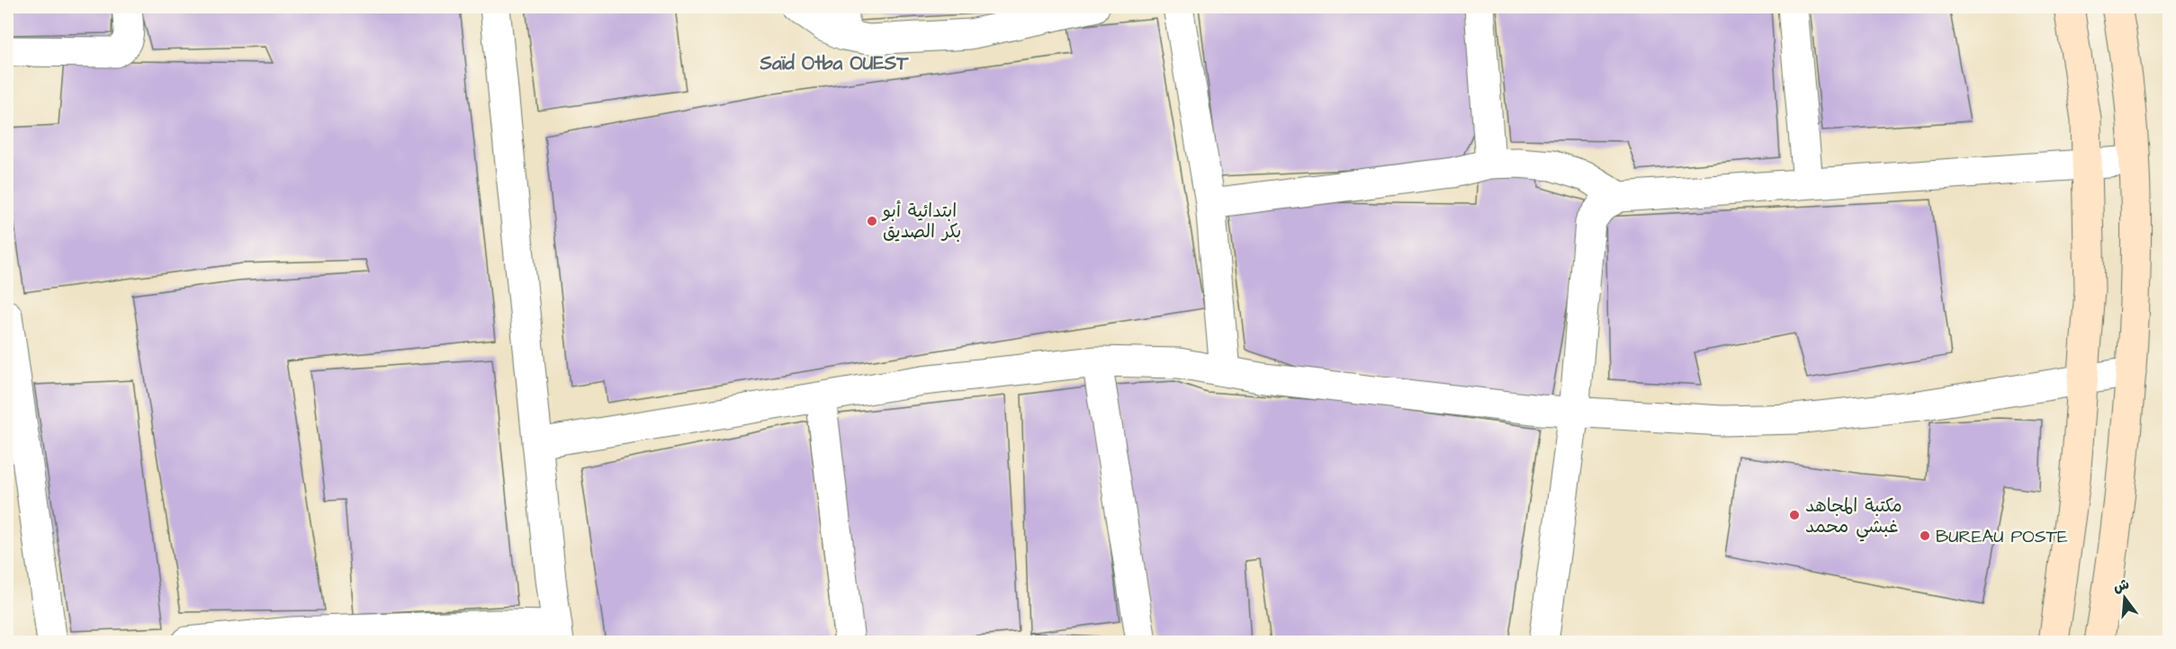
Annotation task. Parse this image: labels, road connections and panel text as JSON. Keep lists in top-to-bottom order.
{
  "districts": ["Saïd Otba OUEST"],
  "places": ["ابتدائية أبو بكر الصديق", "مكتبة المجاهد غبشي محمد", "BUREAU POSTE"],
  "north": "top"
}
